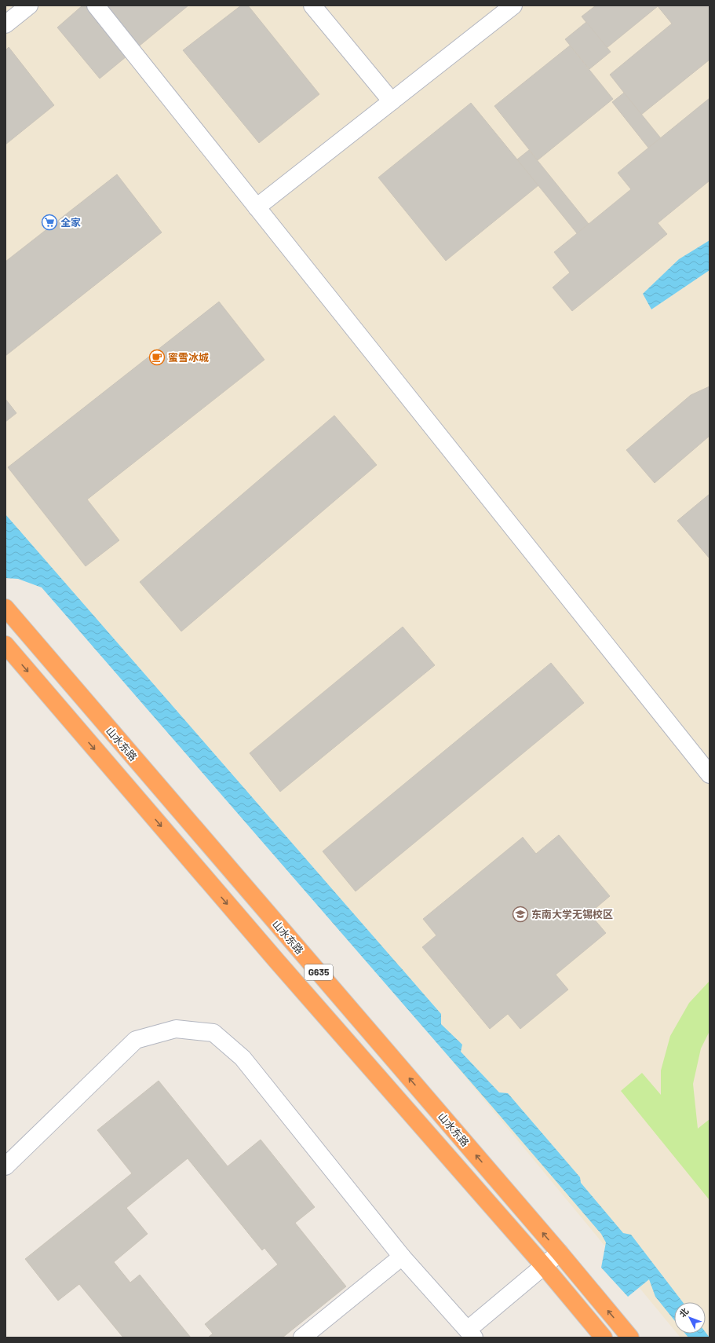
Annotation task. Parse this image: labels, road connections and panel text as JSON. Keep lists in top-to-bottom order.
{
  "streets": {
    "highway": ["山水东路", "G635"]
  },
  "places": {
    "supermarket": ["全家"],
    "cafe": ["蜜雪冰城"],
    "school or university": ["东南大学无锡校区"]
  },
  "north": "top left"
}
